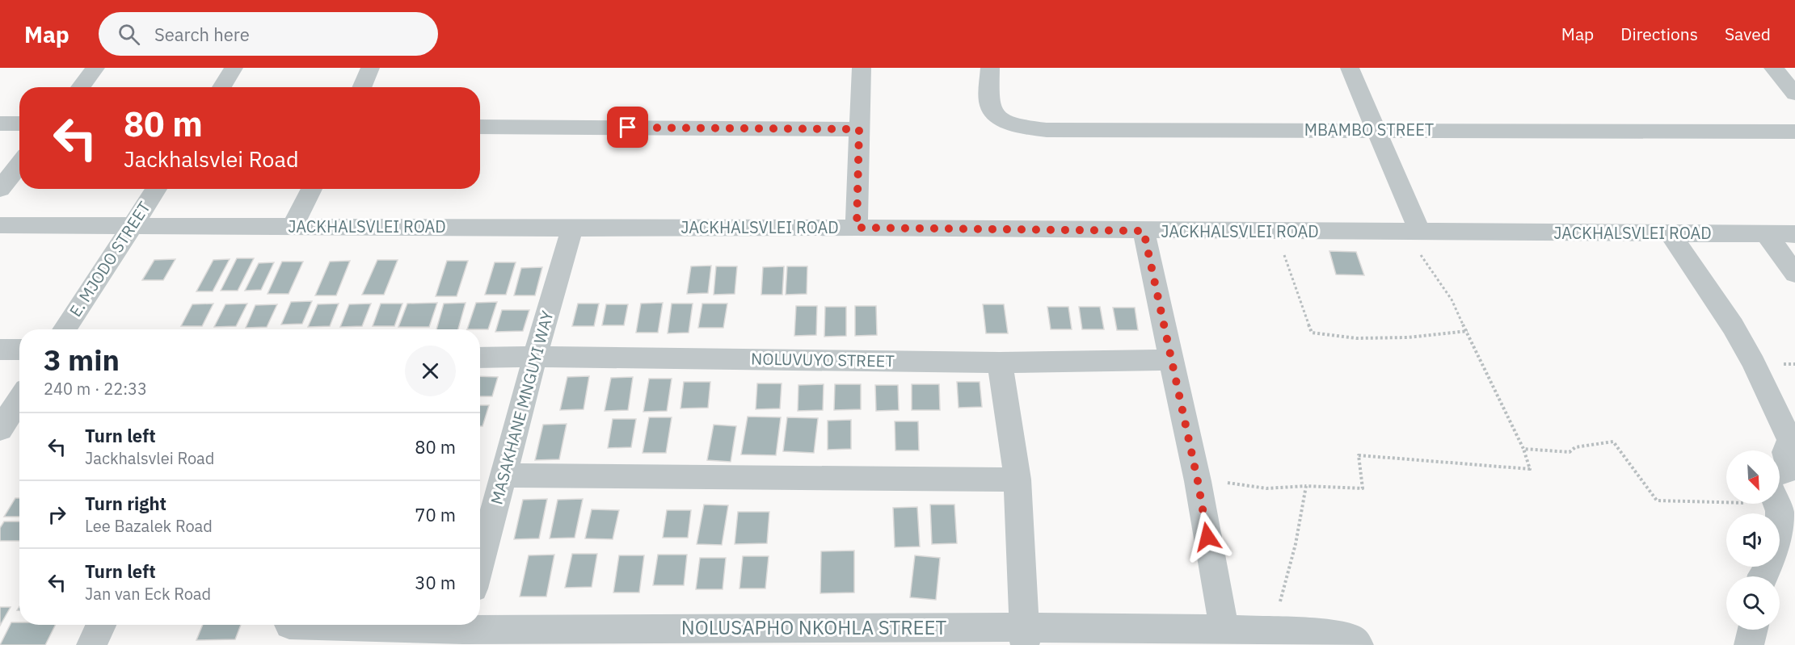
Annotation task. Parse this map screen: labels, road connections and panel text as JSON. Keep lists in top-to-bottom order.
{
  "streets": {
    "street": [
      "MBAMBO STREET",
      "JACKHALSVLEI ROAD",
      "E. MJODO STREET",
      "NOLUVUYO STREET",
      "MASAKHANE MNGUYI WAY",
      "NOLUSAPHO NKOHLA STREET"
    ]
  },
  "crossings": [
    ["JACKHALSVLEI ROAD", "E. MJODO STREET"],
    ["JACKHALSVLEI ROAD", "MASAKHANE MNGUYI WAY"],
    ["NOLUVUYO STREET", "MASAKHANE MNGUYI WAY"]
  ],
  "north": "bottom right",
  "page": {
    "header": "Map",
    "search": "Search here",
    "nav": ["Map", "Directions", "Saved"],
    "turn": ["80 m", "Jackhalsvlei Road"],
    "heading": ["3 min", "240 m · 22:33"],
    "list": [
      {
        "name": "Turn left",
        "note": "Jackhalsvlei Road",
        "value": "80 m"
      },
      {
        "name": "Turn right",
        "note": "Lee Bazalek Road",
        "value": "70 m"
      },
      {
        "name": "Turn left",
        "note": "Jan van Eck Road",
        "value": "30 m"
      }
    ]
  }
}
